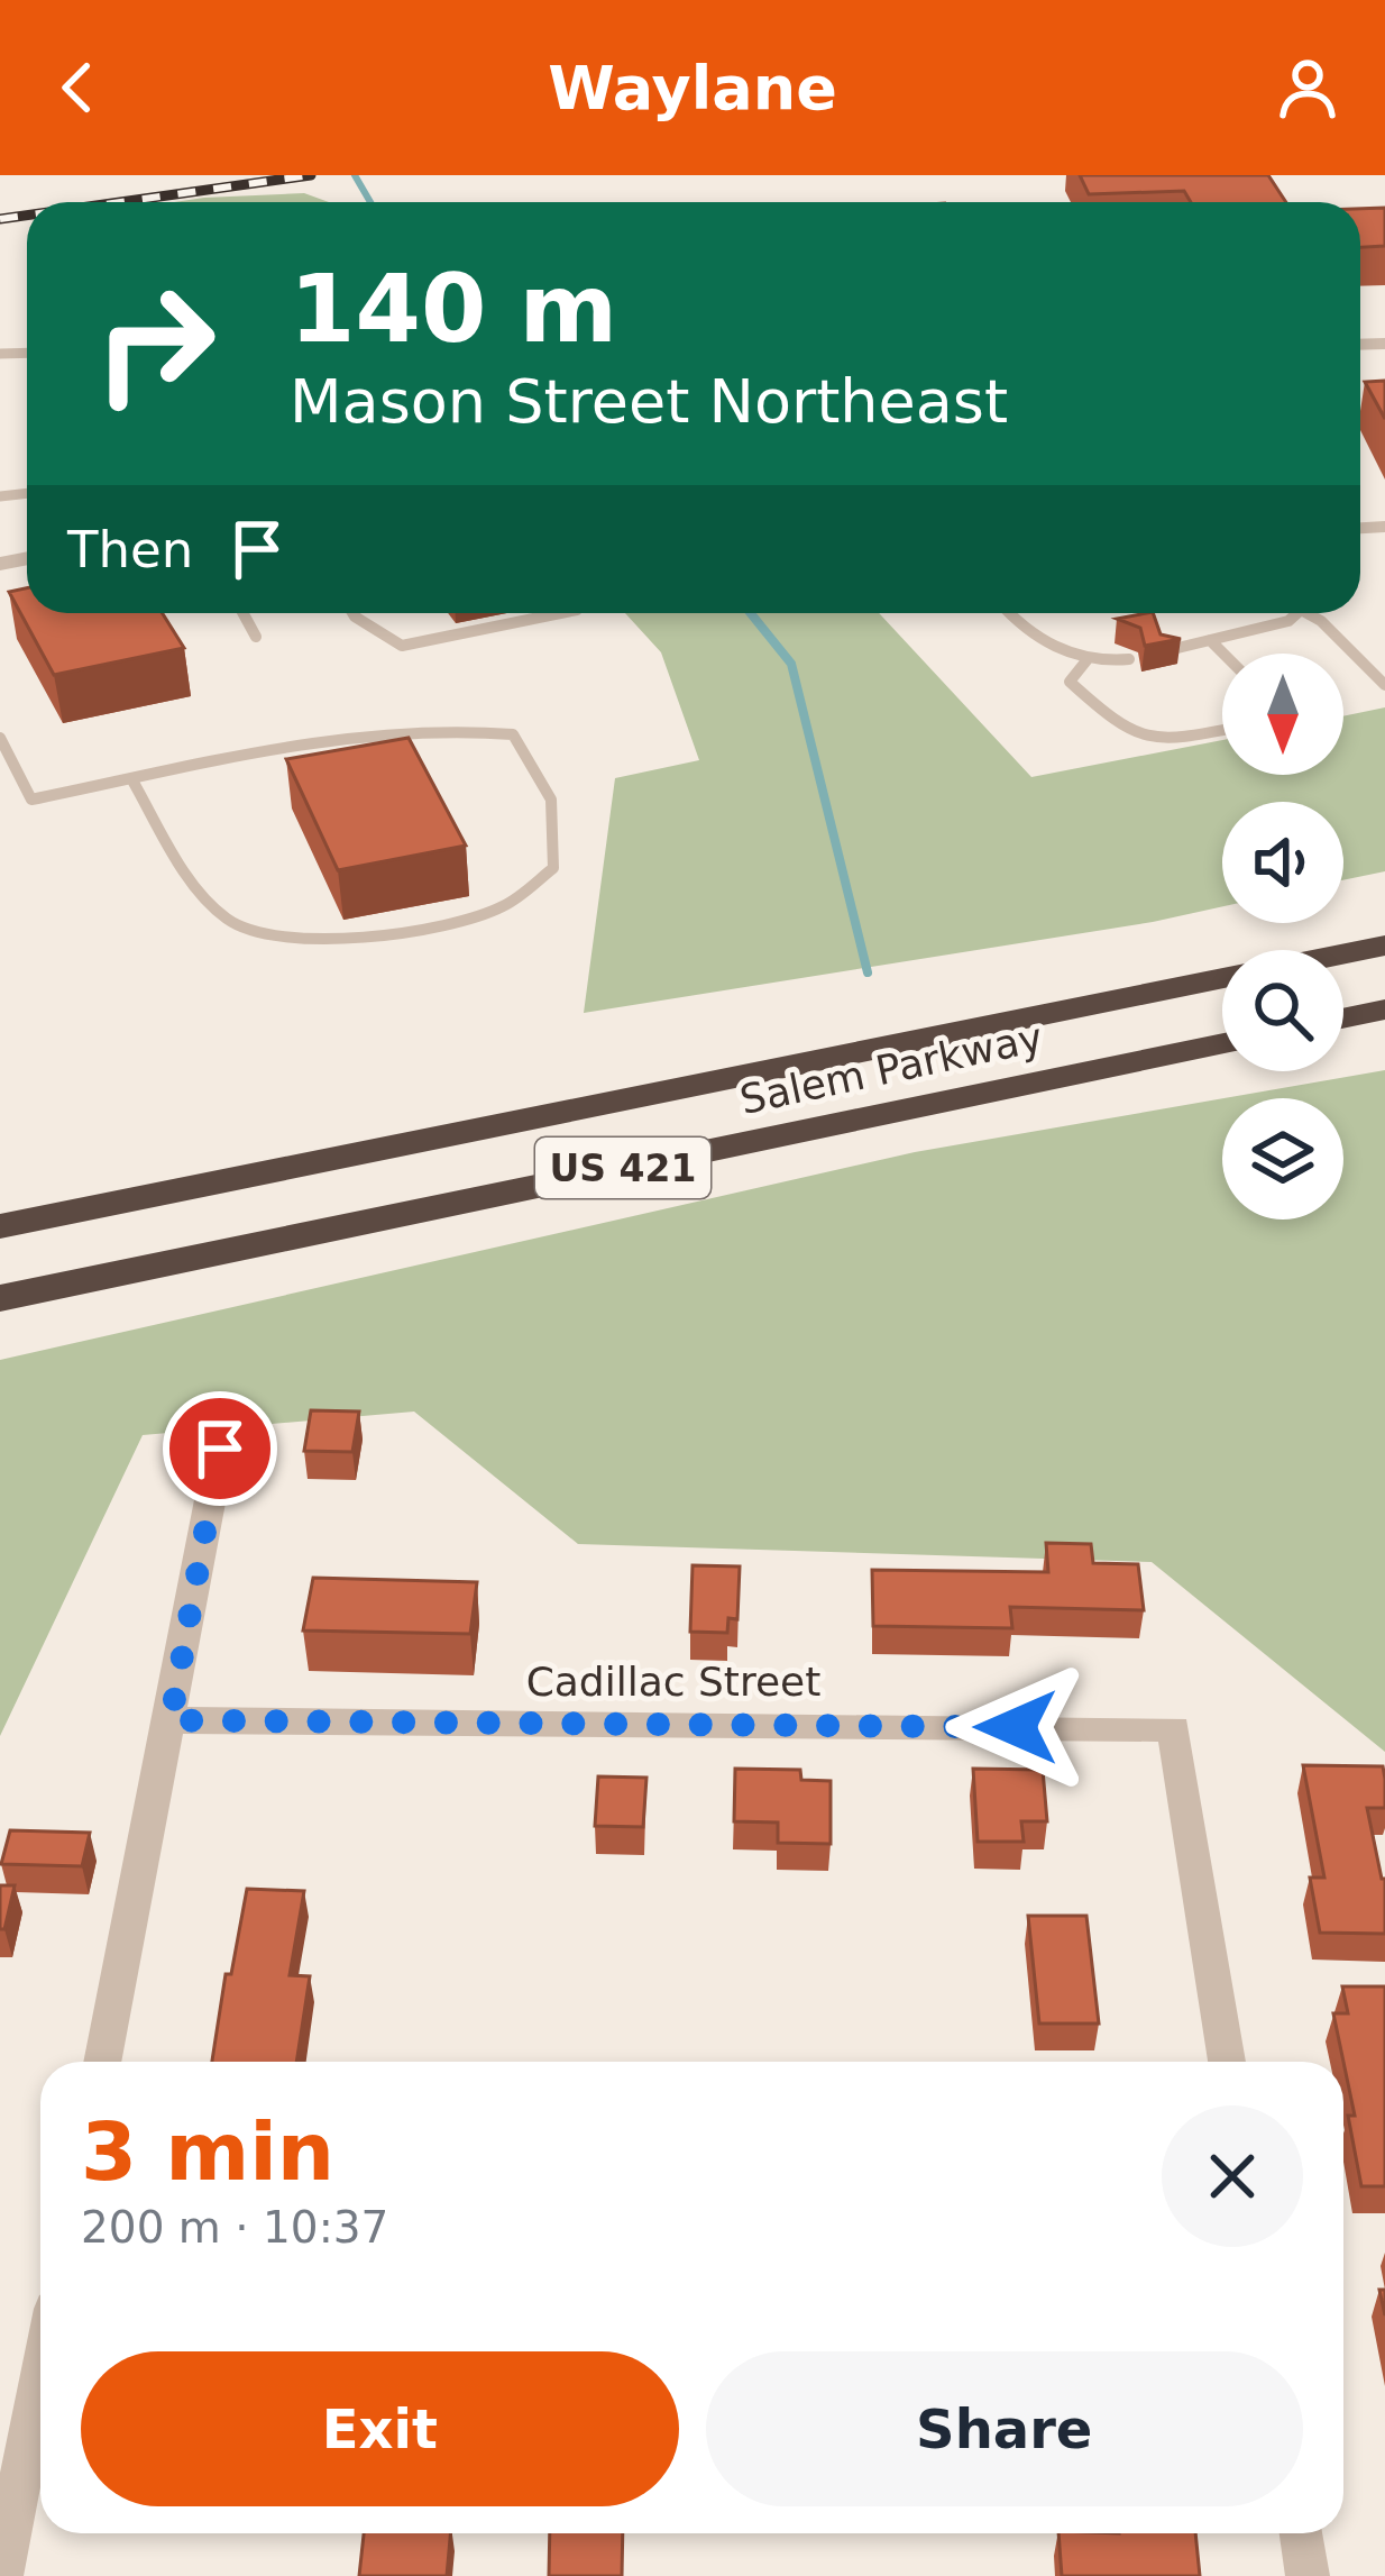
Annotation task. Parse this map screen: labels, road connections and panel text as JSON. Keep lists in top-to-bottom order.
{
  "streets": {
    "highway": ["Salem Parkway", "US 421"],
    "street": ["Cadillac Street"]
  },
  "north": "bottom",
  "page": {
    "header": "Waylane",
    "turn": ["140 m", "Mason Street Northeast"],
    "then": "Then",
    "heading": ["3 min", "200 m · 10:37"],
    "buttons": ["Exit", "Share"]
  }
}
